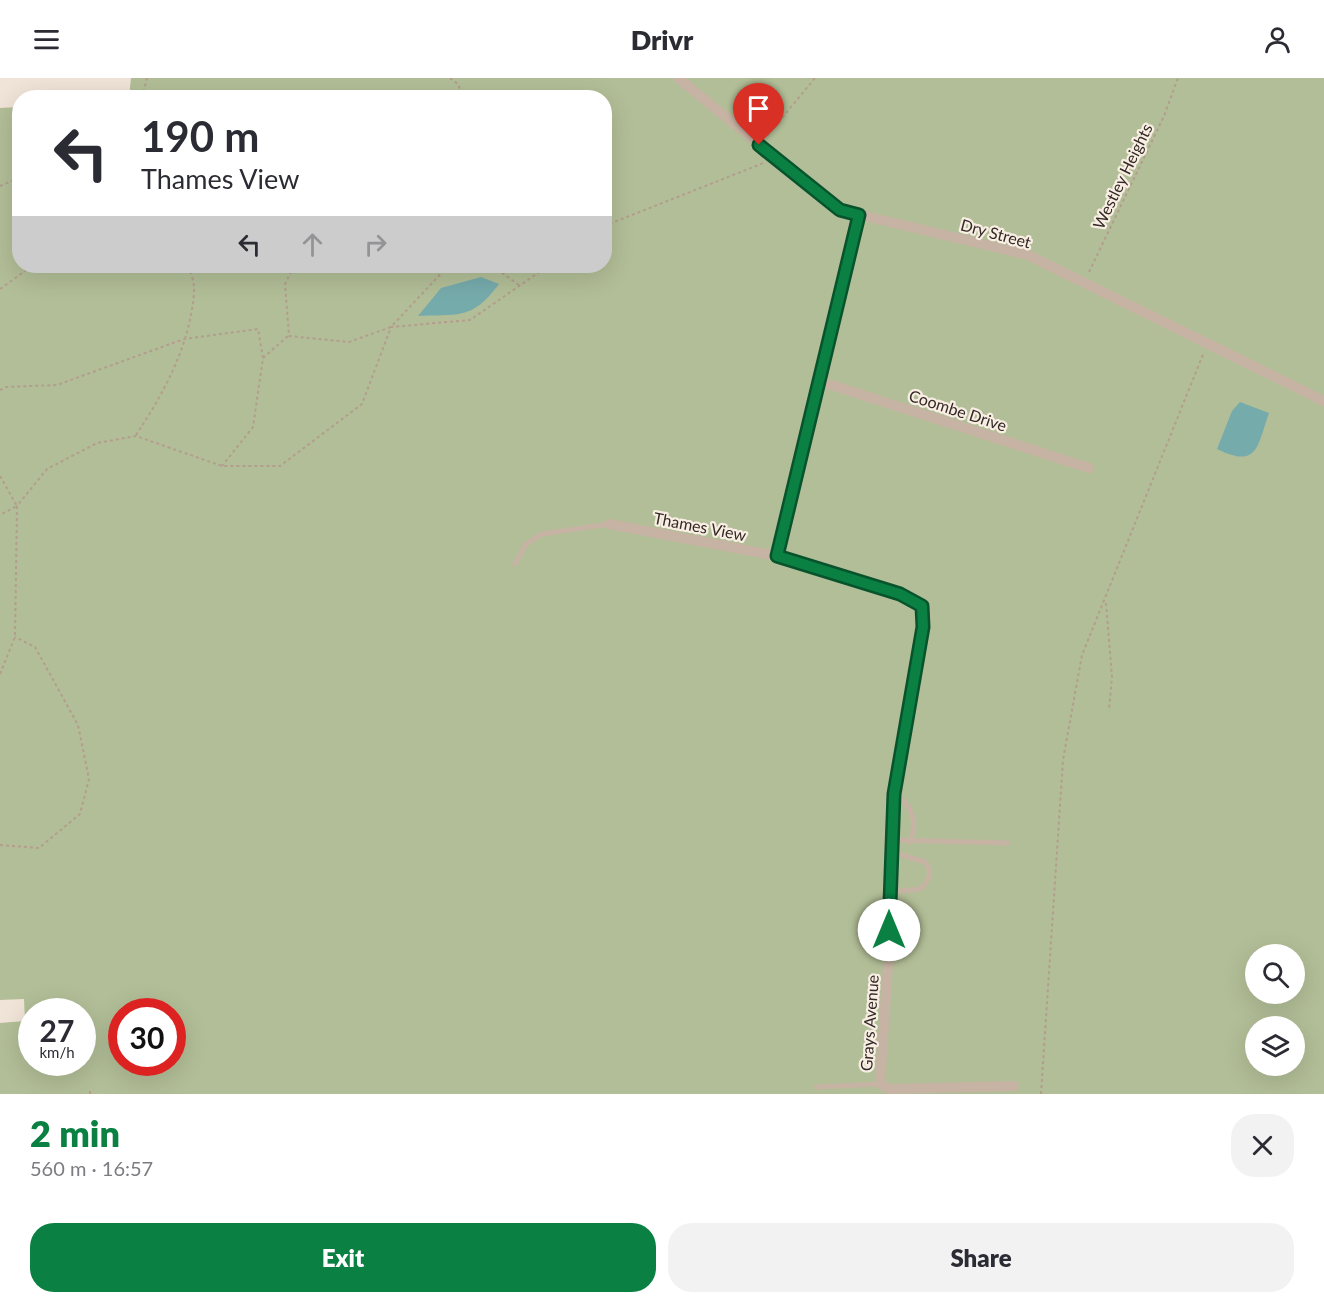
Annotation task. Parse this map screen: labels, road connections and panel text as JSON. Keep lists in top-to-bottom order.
{
  "streets": {
    "street": [
      "Dry Street",
      "Coombe Drive",
      "Thames View",
      "Grays Avenue"
    ],
    "path": ["Westley Heights"]
  },
  "crossings": [
    ["Westley Heights", "Dry Street"],
    ["Thames View", "Grays Avenue"]
  ],
  "page": {
    "header": "Drivr",
    "turn": ["190 m", "Thames View"],
    "speed": "27 km/h",
    "limit": "30",
    "heading": ["2 min", "560 m · 16:57"],
    "buttons": ["Exit", "Share"]
  }
}
